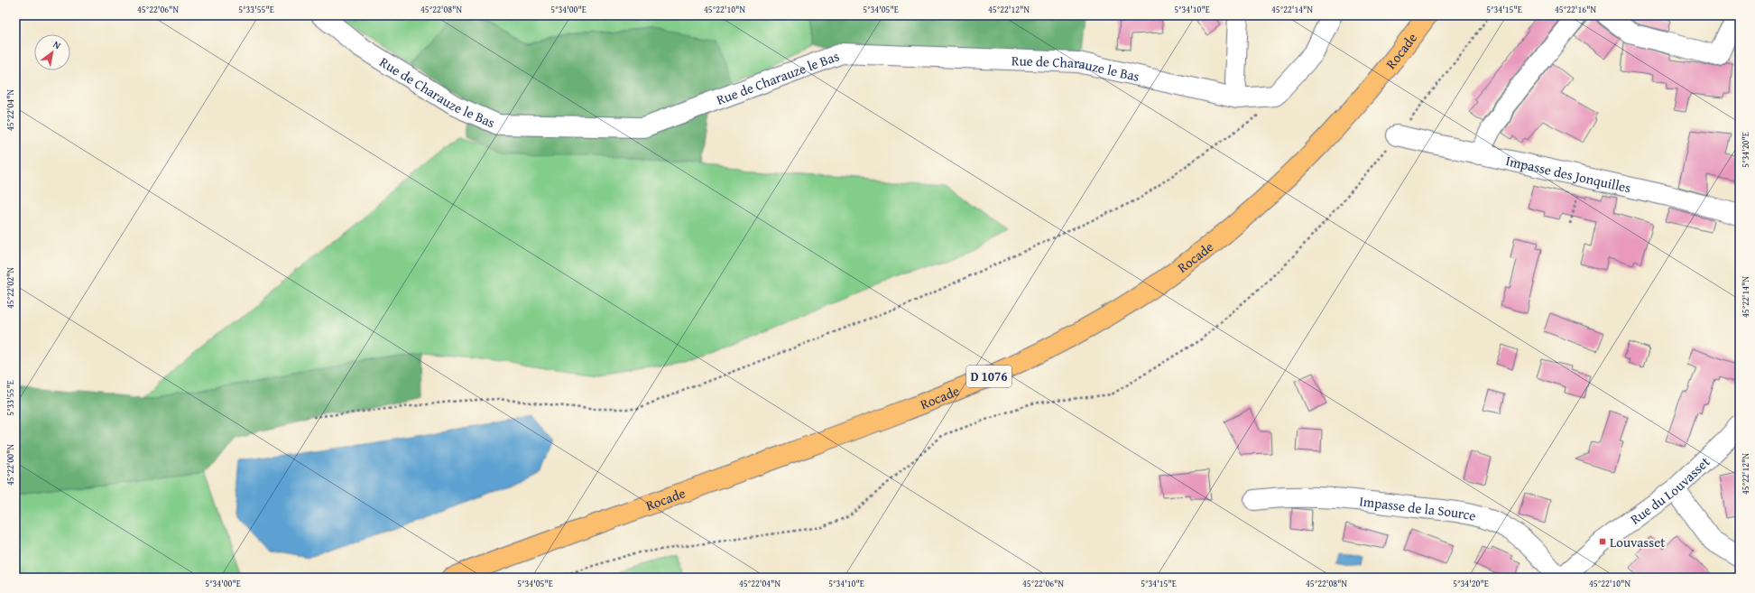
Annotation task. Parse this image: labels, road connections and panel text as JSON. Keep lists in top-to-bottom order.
{
  "streets": {
    "main road": ["Rocade", "D 1076"],
    "street": [
      "Rue de Charauze le Bas",
      "Impasse des Jonquilles",
      "Rue du Louvasset",
      "Impasse de la Source"
    ]
  },
  "places": {
    "transit": ["Louvasset"]
  },
  "north": "top right",
  "coordinates": [
    "45°22'06\"N",
    "5°33'55\"E",
    "45°22'08\"N",
    "5°34'00\"E",
    "45°22'10\"N",
    "5°34'05\"E",
    "45°22'12\"N",
    "5°34'10\"E",
    "45°22'14\"N",
    "5°34'15\"E",
    "45°22'16\"N",
    "45°22'04\"N",
    "5°34'20\"E",
    "45°22'02\"N",
    "45°22'00\"N"
  ]
}
